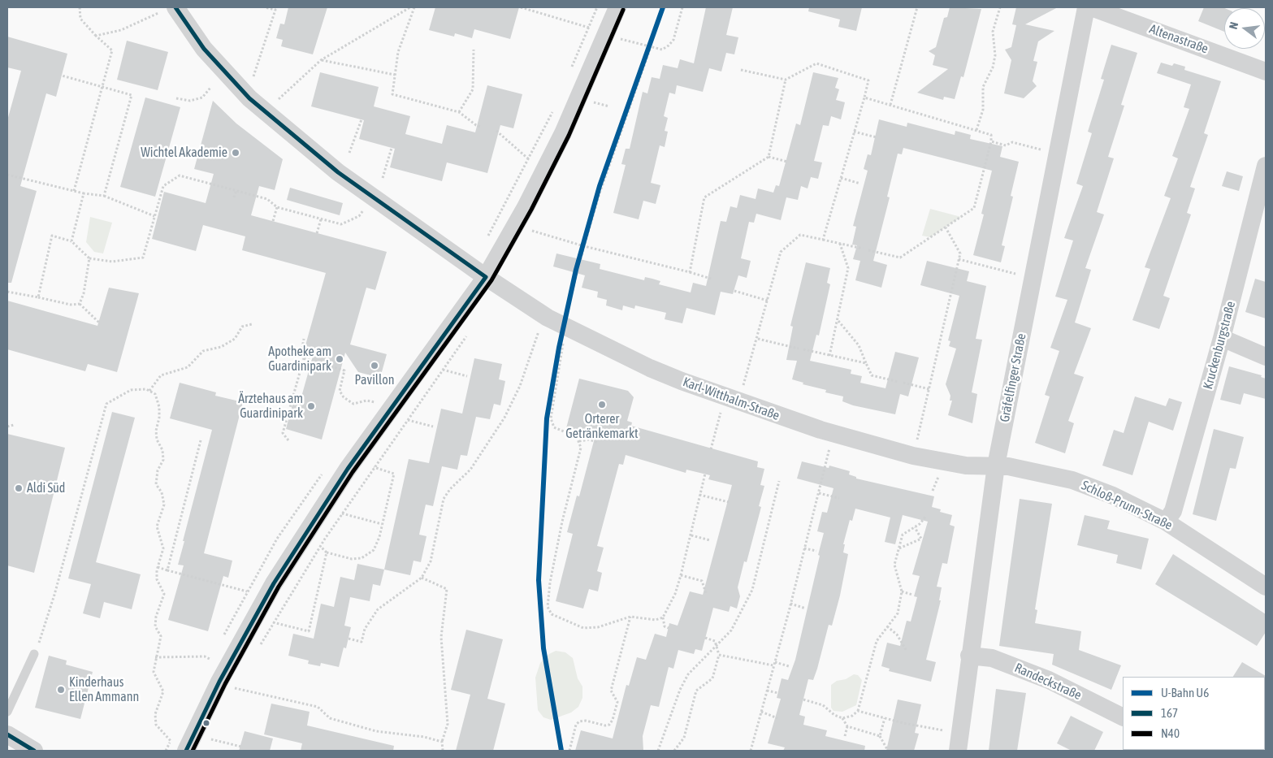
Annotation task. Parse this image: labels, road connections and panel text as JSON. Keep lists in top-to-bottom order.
{
  "streets": {
    "street": [
      "Altenastraße",
      "Kruckenburgstraße",
      "Gräfelfinger Straße",
      "Karl-Witthalm-Straße",
      "Schloß-Prunn-Straße",
      "Randeckstraße"
    ]
  },
  "crossings": [
    ["Kruckenburgstraße", "Schloß-Prunn-Straße"],
    ["Gräfelfinger Straße", "Karl-Witthalm-Straße"],
    ["Gräfelfinger Straße", "Schloß-Prunn-Straße"],
    ["Gräfelfinger Straße", "Randeckstraße"],
    ["Karl-Witthalm-Straße", "Schloß-Prunn-Straße"]
  ],
  "places": [
    "Wichtel Akademie",
    "Apotheke am Guardinipark",
    "Pavillon",
    "Orterer Getränkemarkt",
    "Ärztehaus am Guardinipark",
    "Aldi Süd",
    "Kinderhaus Ellen Ammann"
  ],
  "lines": ["metro line U6", "transit line 167", "transit line N40"],
  "legend": ["U-Bahn U6", "167", "N40"],
  "north": "left"
}
